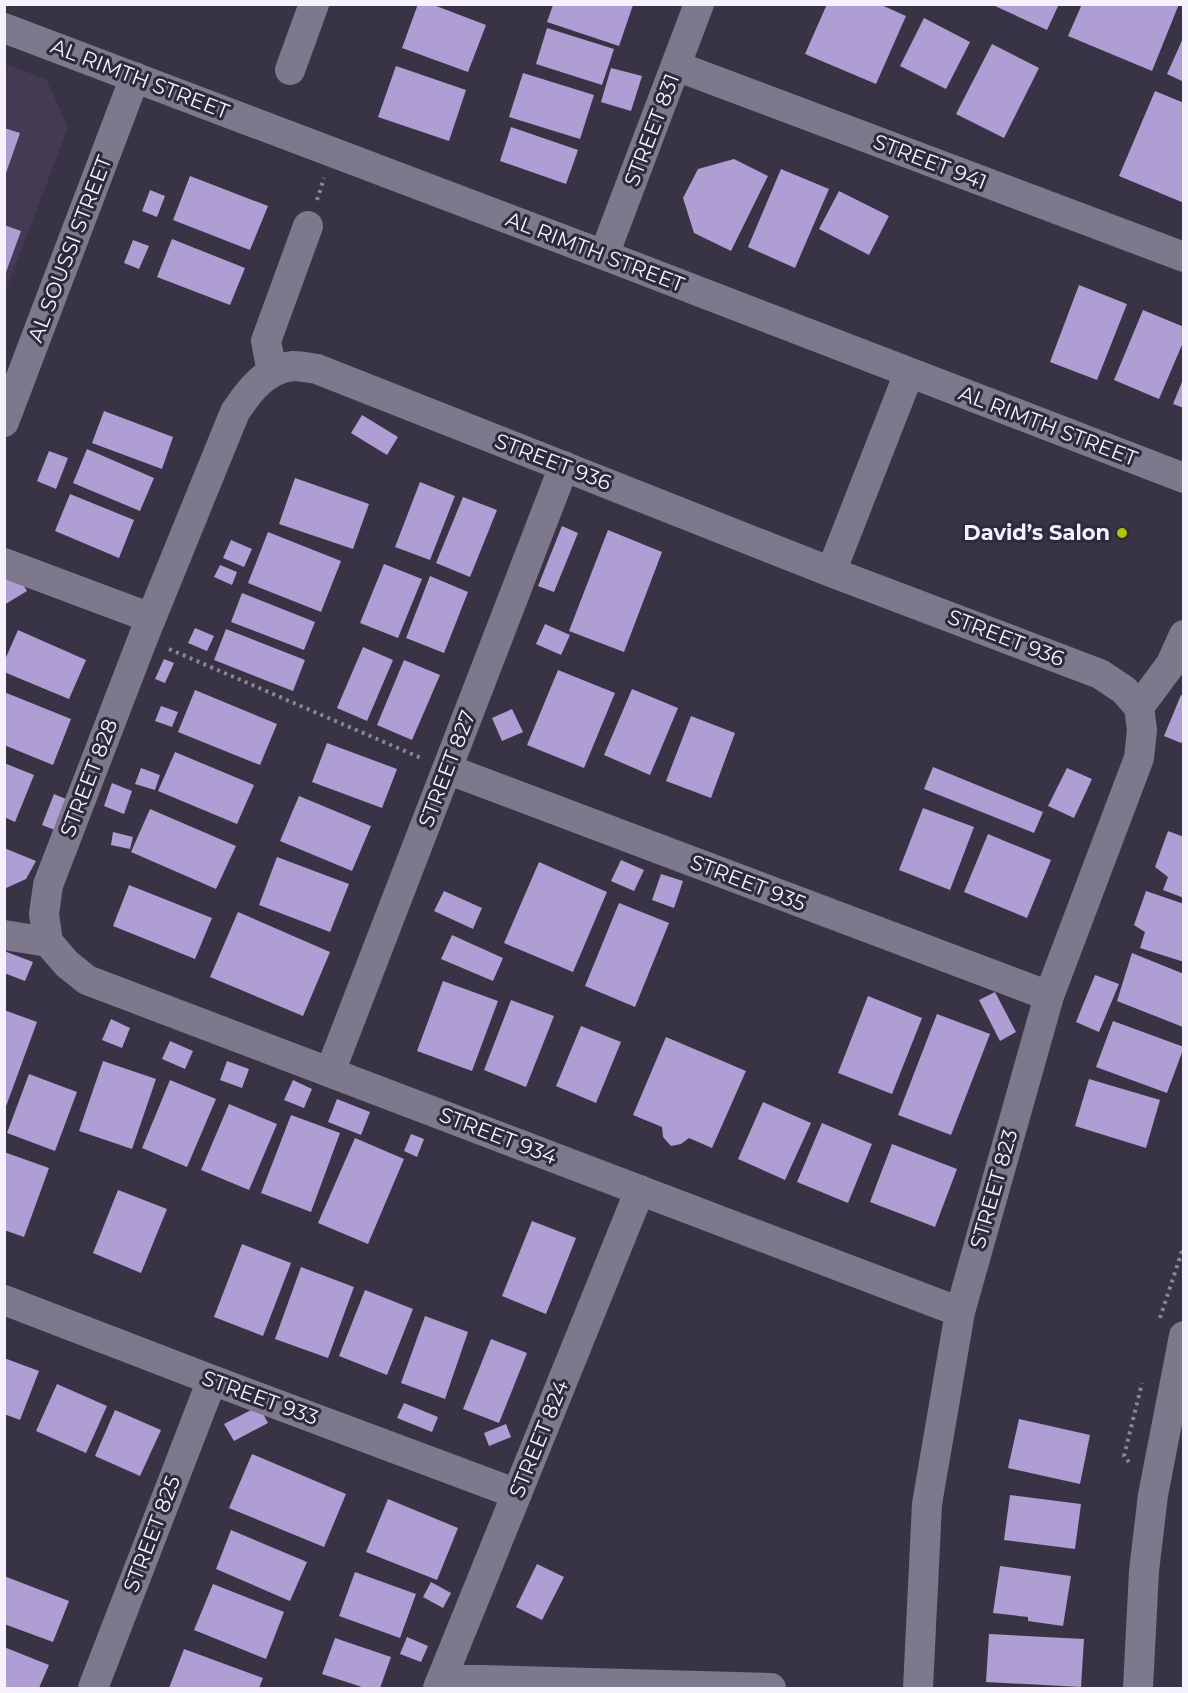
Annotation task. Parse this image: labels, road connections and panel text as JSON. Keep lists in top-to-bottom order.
{
  "streets": {
    "street": [
      "AL RIMTH STREET",
      "STREET 831",
      "STREET 941",
      "AL SOUSSI STREET",
      "STREET 936",
      "STREET 827",
      "STREET 828",
      "STREET 935",
      "STREET 934",
      "STREET 823",
      "STREET 933",
      "STREET 824",
      "STREET 825"
    ]
  },
  "crossings": [
    ["AL RIMTH STREET", "STREET 831"],
    ["AL RIMTH STREET", "AL SOUSSI STREET"],
    ["STREET 831", "STREET 941"],
    ["STREET 936", "STREET 827"],
    ["STREET 936", "STREET 828"],
    ["STREET 936", "STREET 823"],
    ["STREET 827", "STREET 935"],
    ["STREET 827", "STREET 934"],
    ["STREET 828", "STREET 934"],
    ["STREET 935", "STREET 823"],
    ["STREET 934", "STREET 823"],
    ["STREET 934", "STREET 824"],
    ["STREET 933", "STREET 824"],
    ["STREET 933", "STREET 825"]
  ],
  "places": ["David’s Salon"]
}
